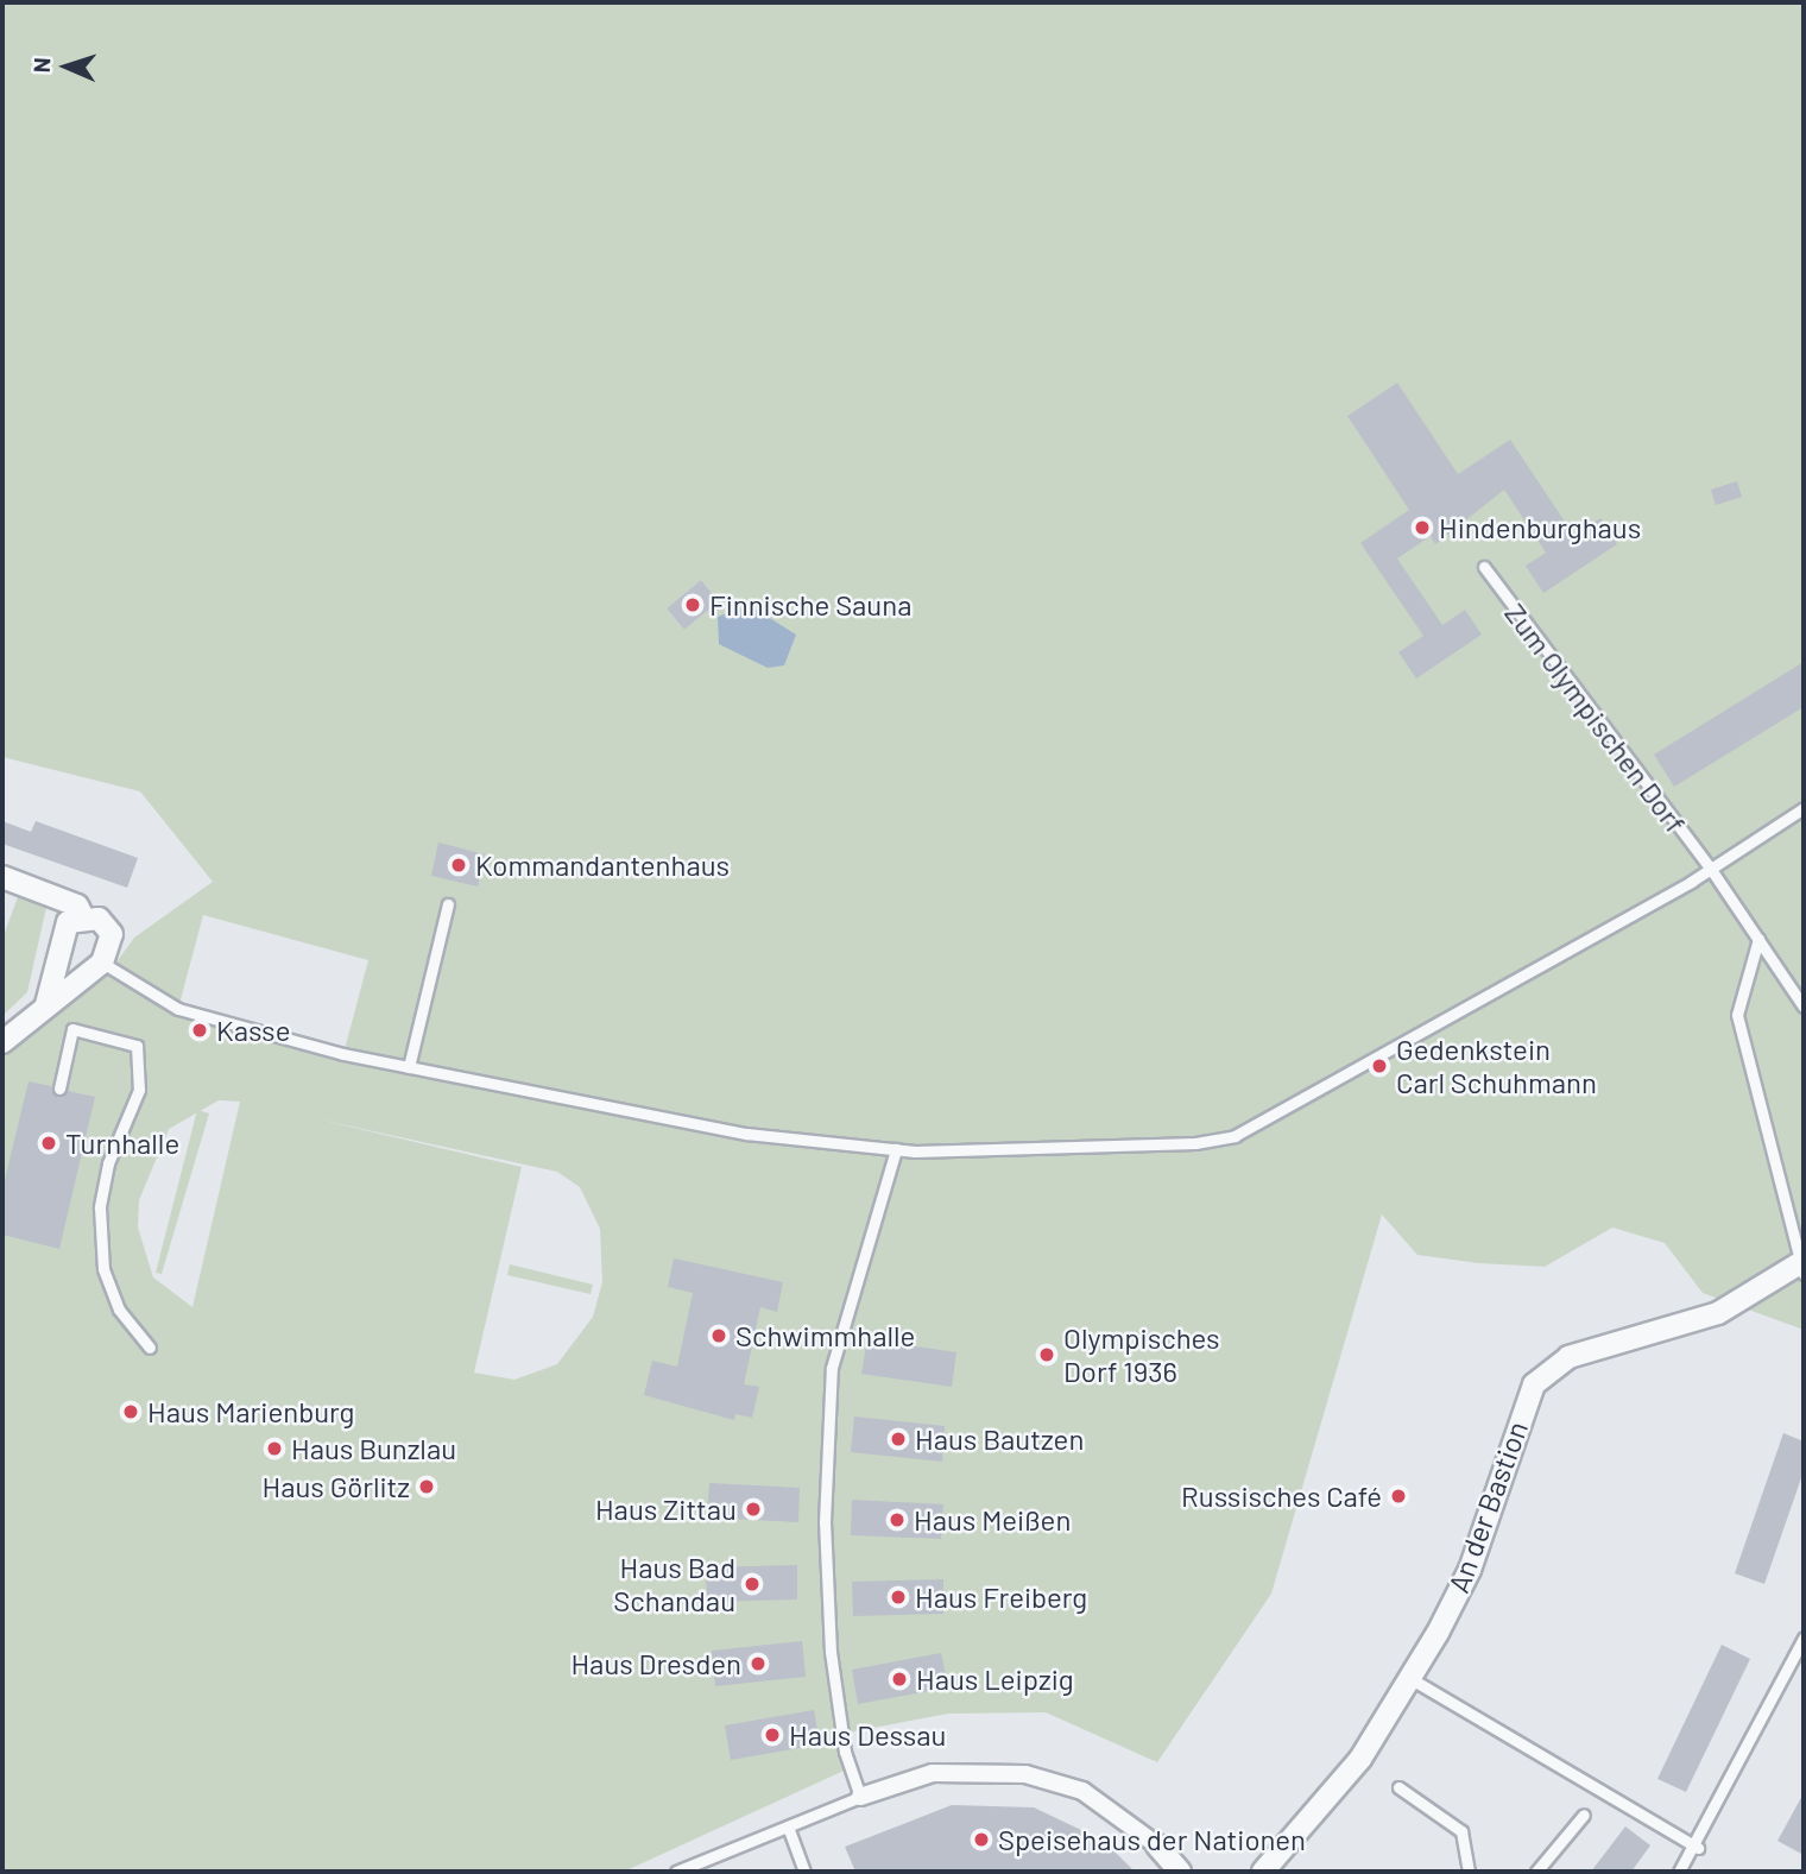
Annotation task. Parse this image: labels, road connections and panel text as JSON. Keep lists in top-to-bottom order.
{
  "streets": {
    "street": ["An der Bastion"],
    "lane": ["Zum Olympischen Dorf"]
  },
  "places": [
    "Hindenburghaus",
    "Finnische Sauna",
    "Kommandantenhaus",
    "Kasse",
    "Gedenkstein Carl Schuhmann",
    "Turnhalle",
    "Schwimmhalle",
    "Olympisches Dorf 1936",
    "Haus Marienburg",
    "Haus Bautzen",
    "Haus Bunzlau",
    "Haus Görlitz",
    "Russisches Café",
    "Haus Zittau",
    "Haus Meißen",
    "Haus Bad Schandau",
    "Haus Freiberg",
    "Haus Dresden",
    "Haus Leipzig",
    "Haus Dessau",
    "Speisehaus der Nationen"
  ],
  "north": "left"
}
